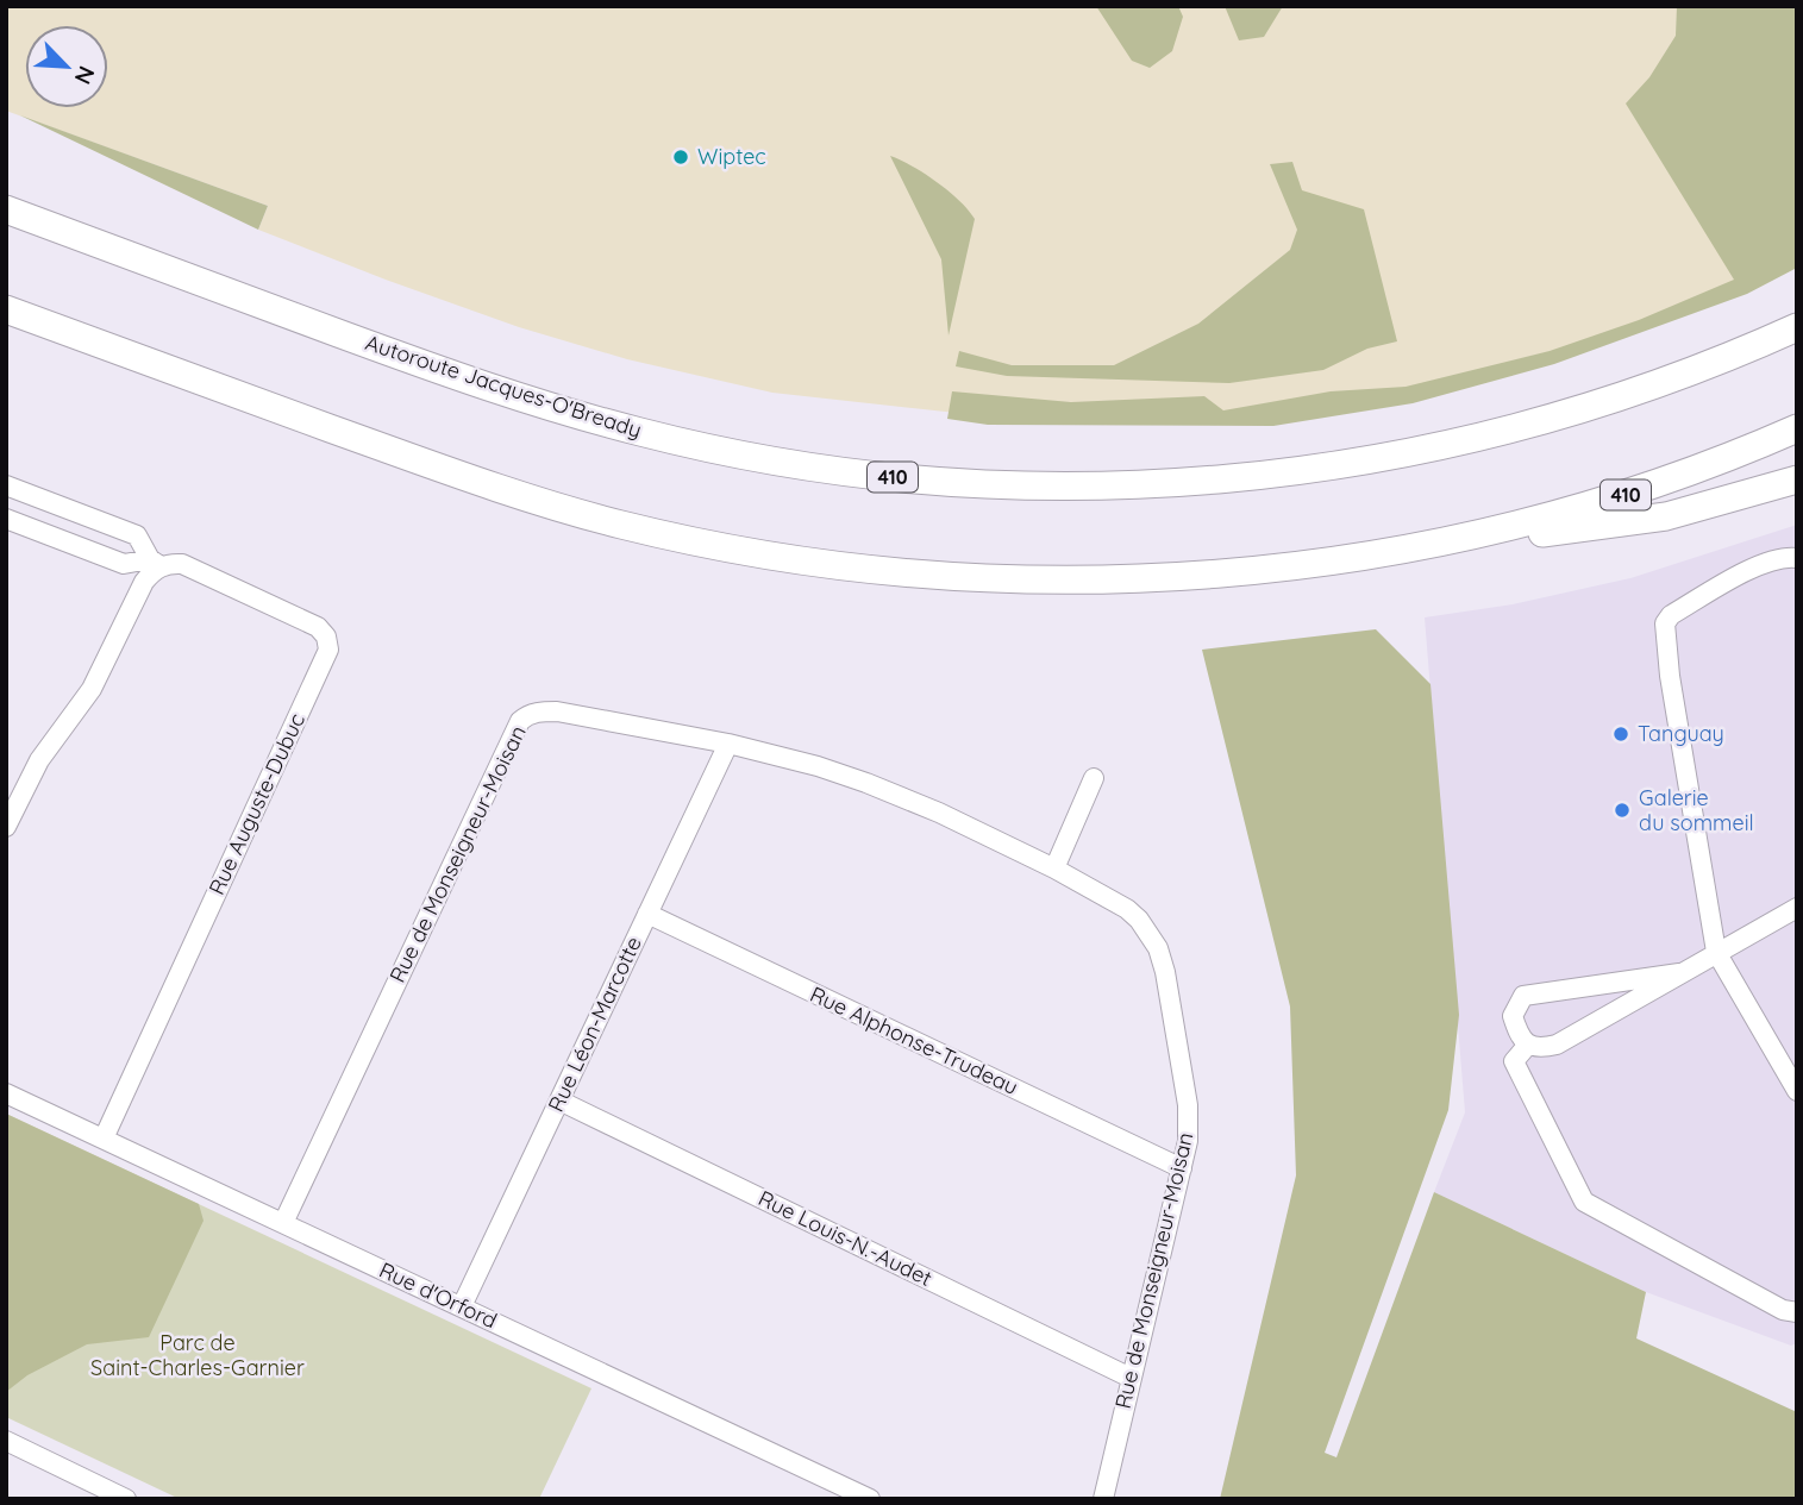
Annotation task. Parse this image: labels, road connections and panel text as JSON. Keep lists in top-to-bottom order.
{
  "streets": {
    "highway": ["Autoroute Jacques-O'Bready", "410"],
    "street": [
      "Rue Auguste-Dubuc",
      "Rue de Monseigneur-Moisan",
      "Rue Léon-Marcotte",
      "Rue Alphonse-Trudeau",
      "Rue Louis-N.-Audet",
      "Rue d'Orford"
    ]
  },
  "crossings": [
    ["Rue Auguste-Dubuc", "Rue d'Orford"],
    ["Rue de Monseigneur-Moisan", "Rue Léon-Marcotte"],
    ["Rue de Monseigneur-Moisan", "Rue Alphonse-Trudeau"],
    ["Rue de Monseigneur-Moisan", "Rue Louis-N.-Audet"],
    ["Rue de Monseigneur-Moisan", "Rue d'Orford"],
    ["Rue Léon-Marcotte", "Rue Alphonse-Trudeau"],
    ["Rue Léon-Marcotte", "Rue Louis-N.-Audet"],
    ["Rue Léon-Marcotte", "Rue d'Orford"]
  ],
  "parks": ["Parc de Saint-Charles-Garnier"],
  "places": ["Wiptec", "Tanguay", "Galerie du sommeil"],
  "north": "bottom right"
}
